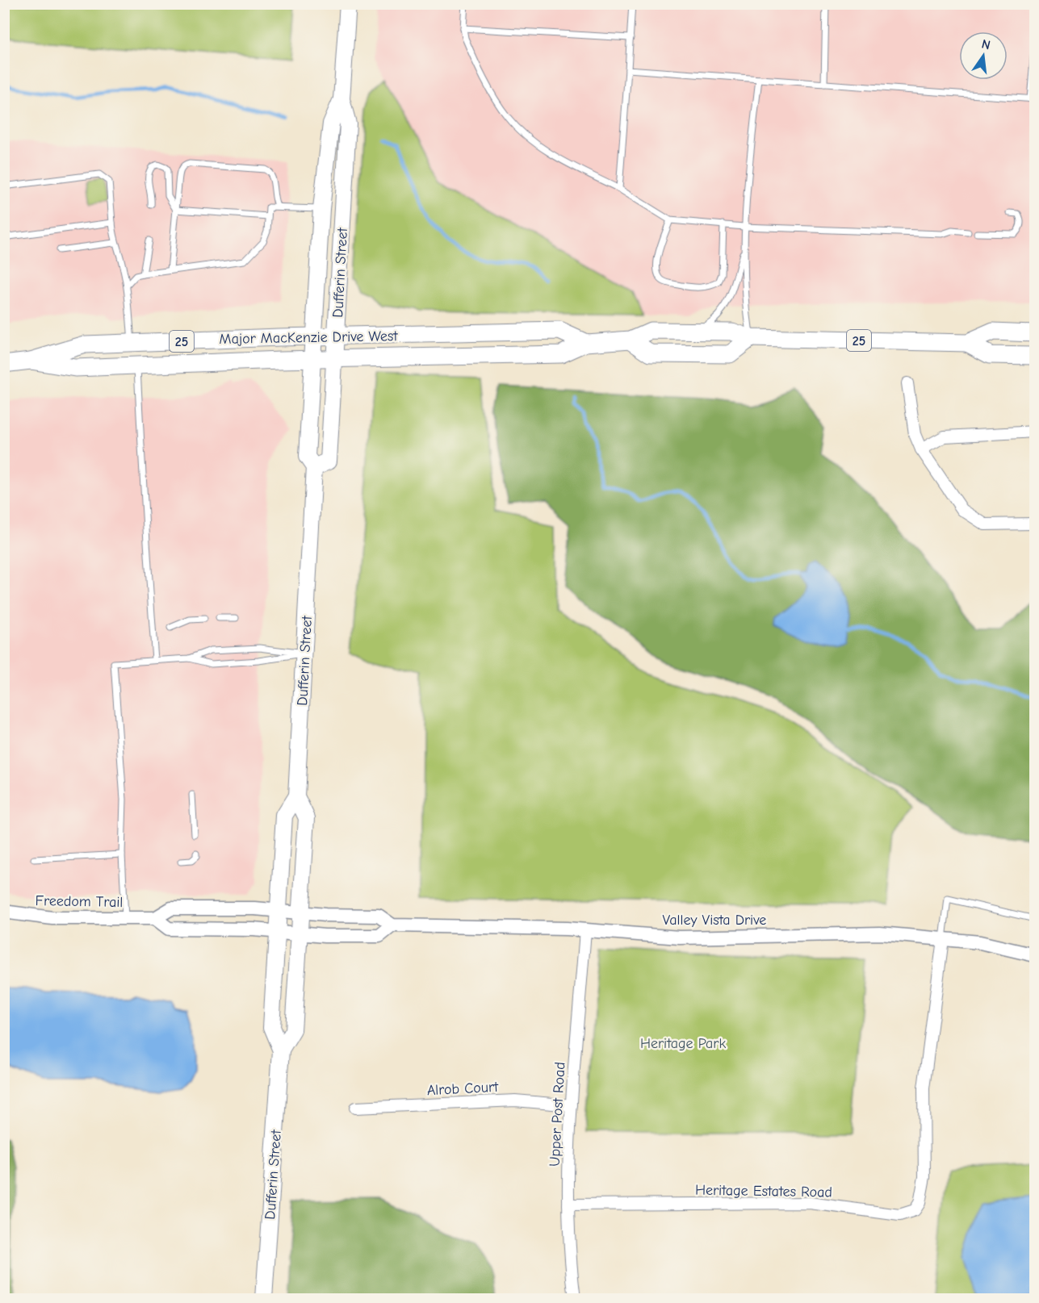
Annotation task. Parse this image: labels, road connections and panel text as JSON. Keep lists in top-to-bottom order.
{
  "streets": {
    "main road": ["Dufferin Street", "Major MacKenzie Drive West", "25"],
    "street": [
      "Freedom Trail",
      "Valley Vista Drive",
      "Alrob Court",
      "Upper Post Road",
      "Heritage Estates Road"
    ]
  },
  "crossings": [
    ["Dufferin Street", "Major MacKenzie Drive West"],
    ["Dufferin Street", "Freedom Trail"],
    ["Dufferin Street", "Valley Vista Drive"],
    ["Freedom Trail", "Valley Vista Drive"],
    ["Valley Vista Drive", "Upper Post Road"],
    ["Valley Vista Drive", "Heritage Estates Road"],
    ["Alrob Court", "Upper Post Road"],
    ["Upper Post Road", "Heritage Estates Road"]
  ],
  "parks": ["Heritage Park"],
  "north": "top"
}
